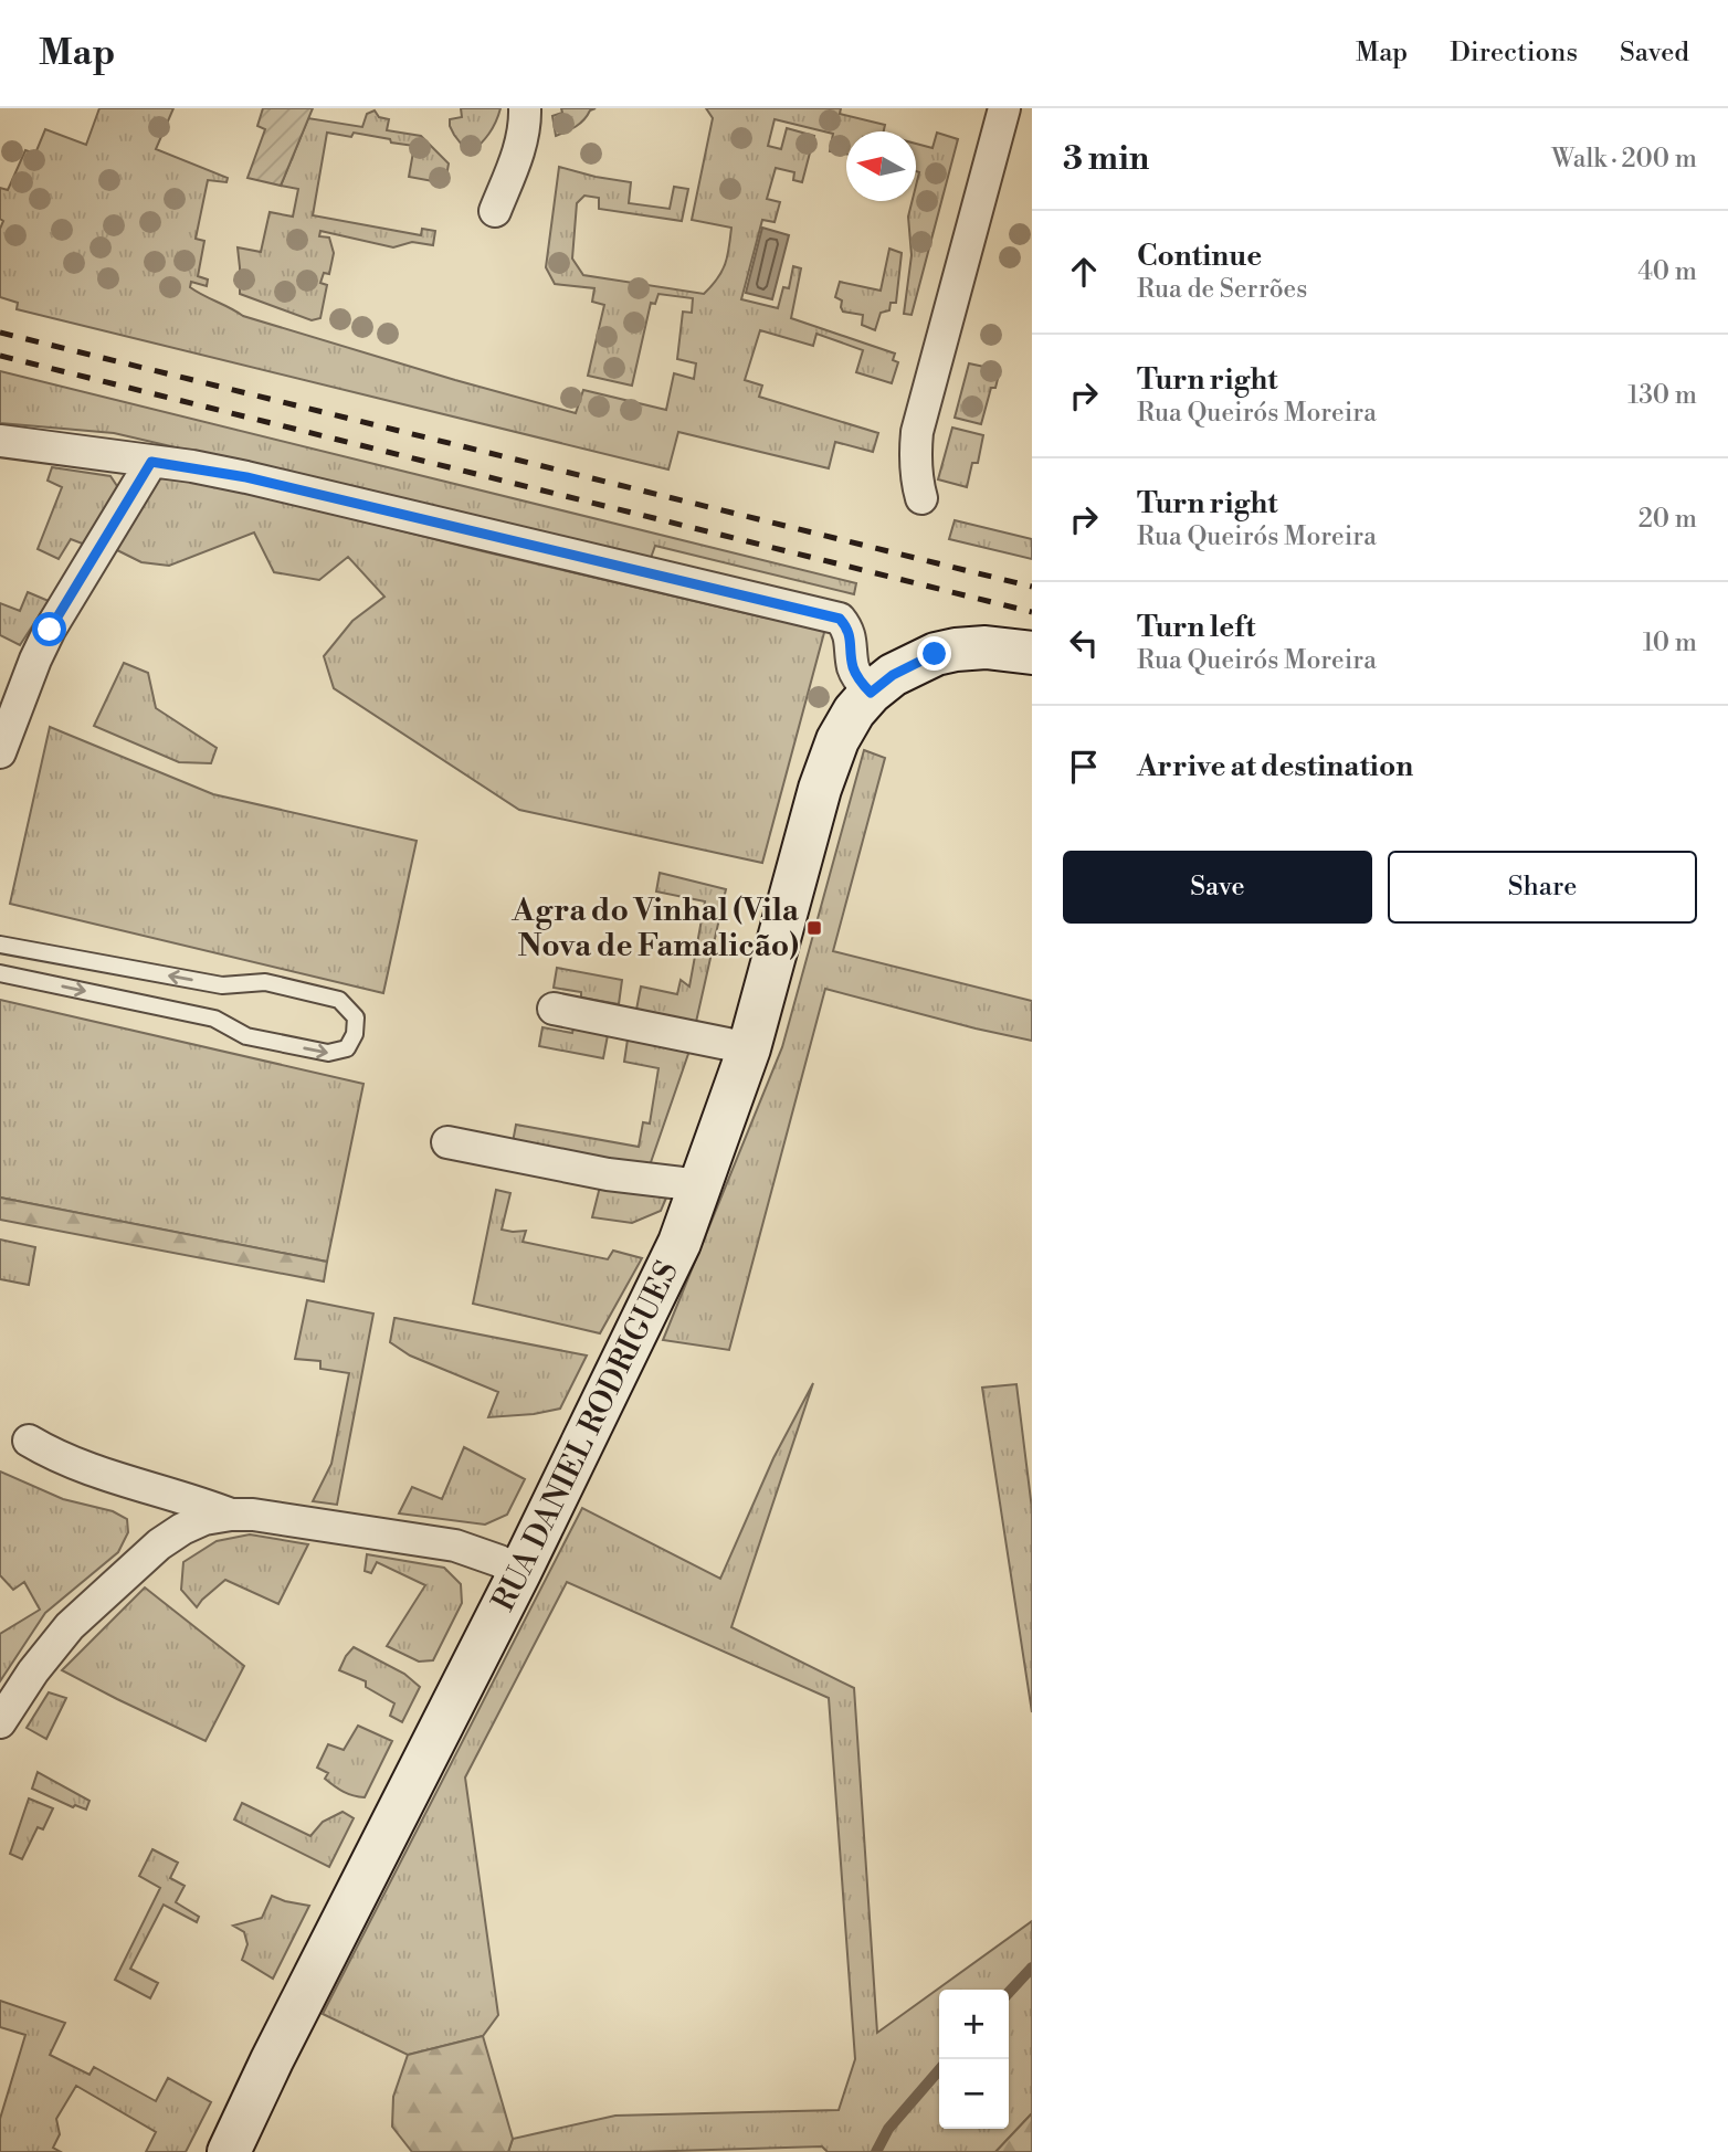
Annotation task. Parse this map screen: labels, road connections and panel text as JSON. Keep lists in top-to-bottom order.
{
  "streets": {
    "main road": ["RUA DANIEL RODRIGUES"]
  },
  "places": {
    "transit": ["Agra do Vinhal (Vila Nova de Famalicão)"]
  },
  "north": "left",
  "page": {
    "header": "Map",
    "nav": ["Map", "Directions", "Saved"],
    "heading": ["3 min", "Walk · 200 m"],
    "list": [
      ["Continue", "Rua de Serrões", "40 m"],
      ["Turn right", "Rua Queirós Moreira", "130 m"],
      ["Turn right", "Rua Queirós Moreira", "20 m"],
      ["Turn left", "Rua Queirós Moreira", "10 m"],
      "Arrive at destination"
    ],
    "buttons": ["Save", "Share"],
    "map_buttons": ["+", "−"]
  }
}
